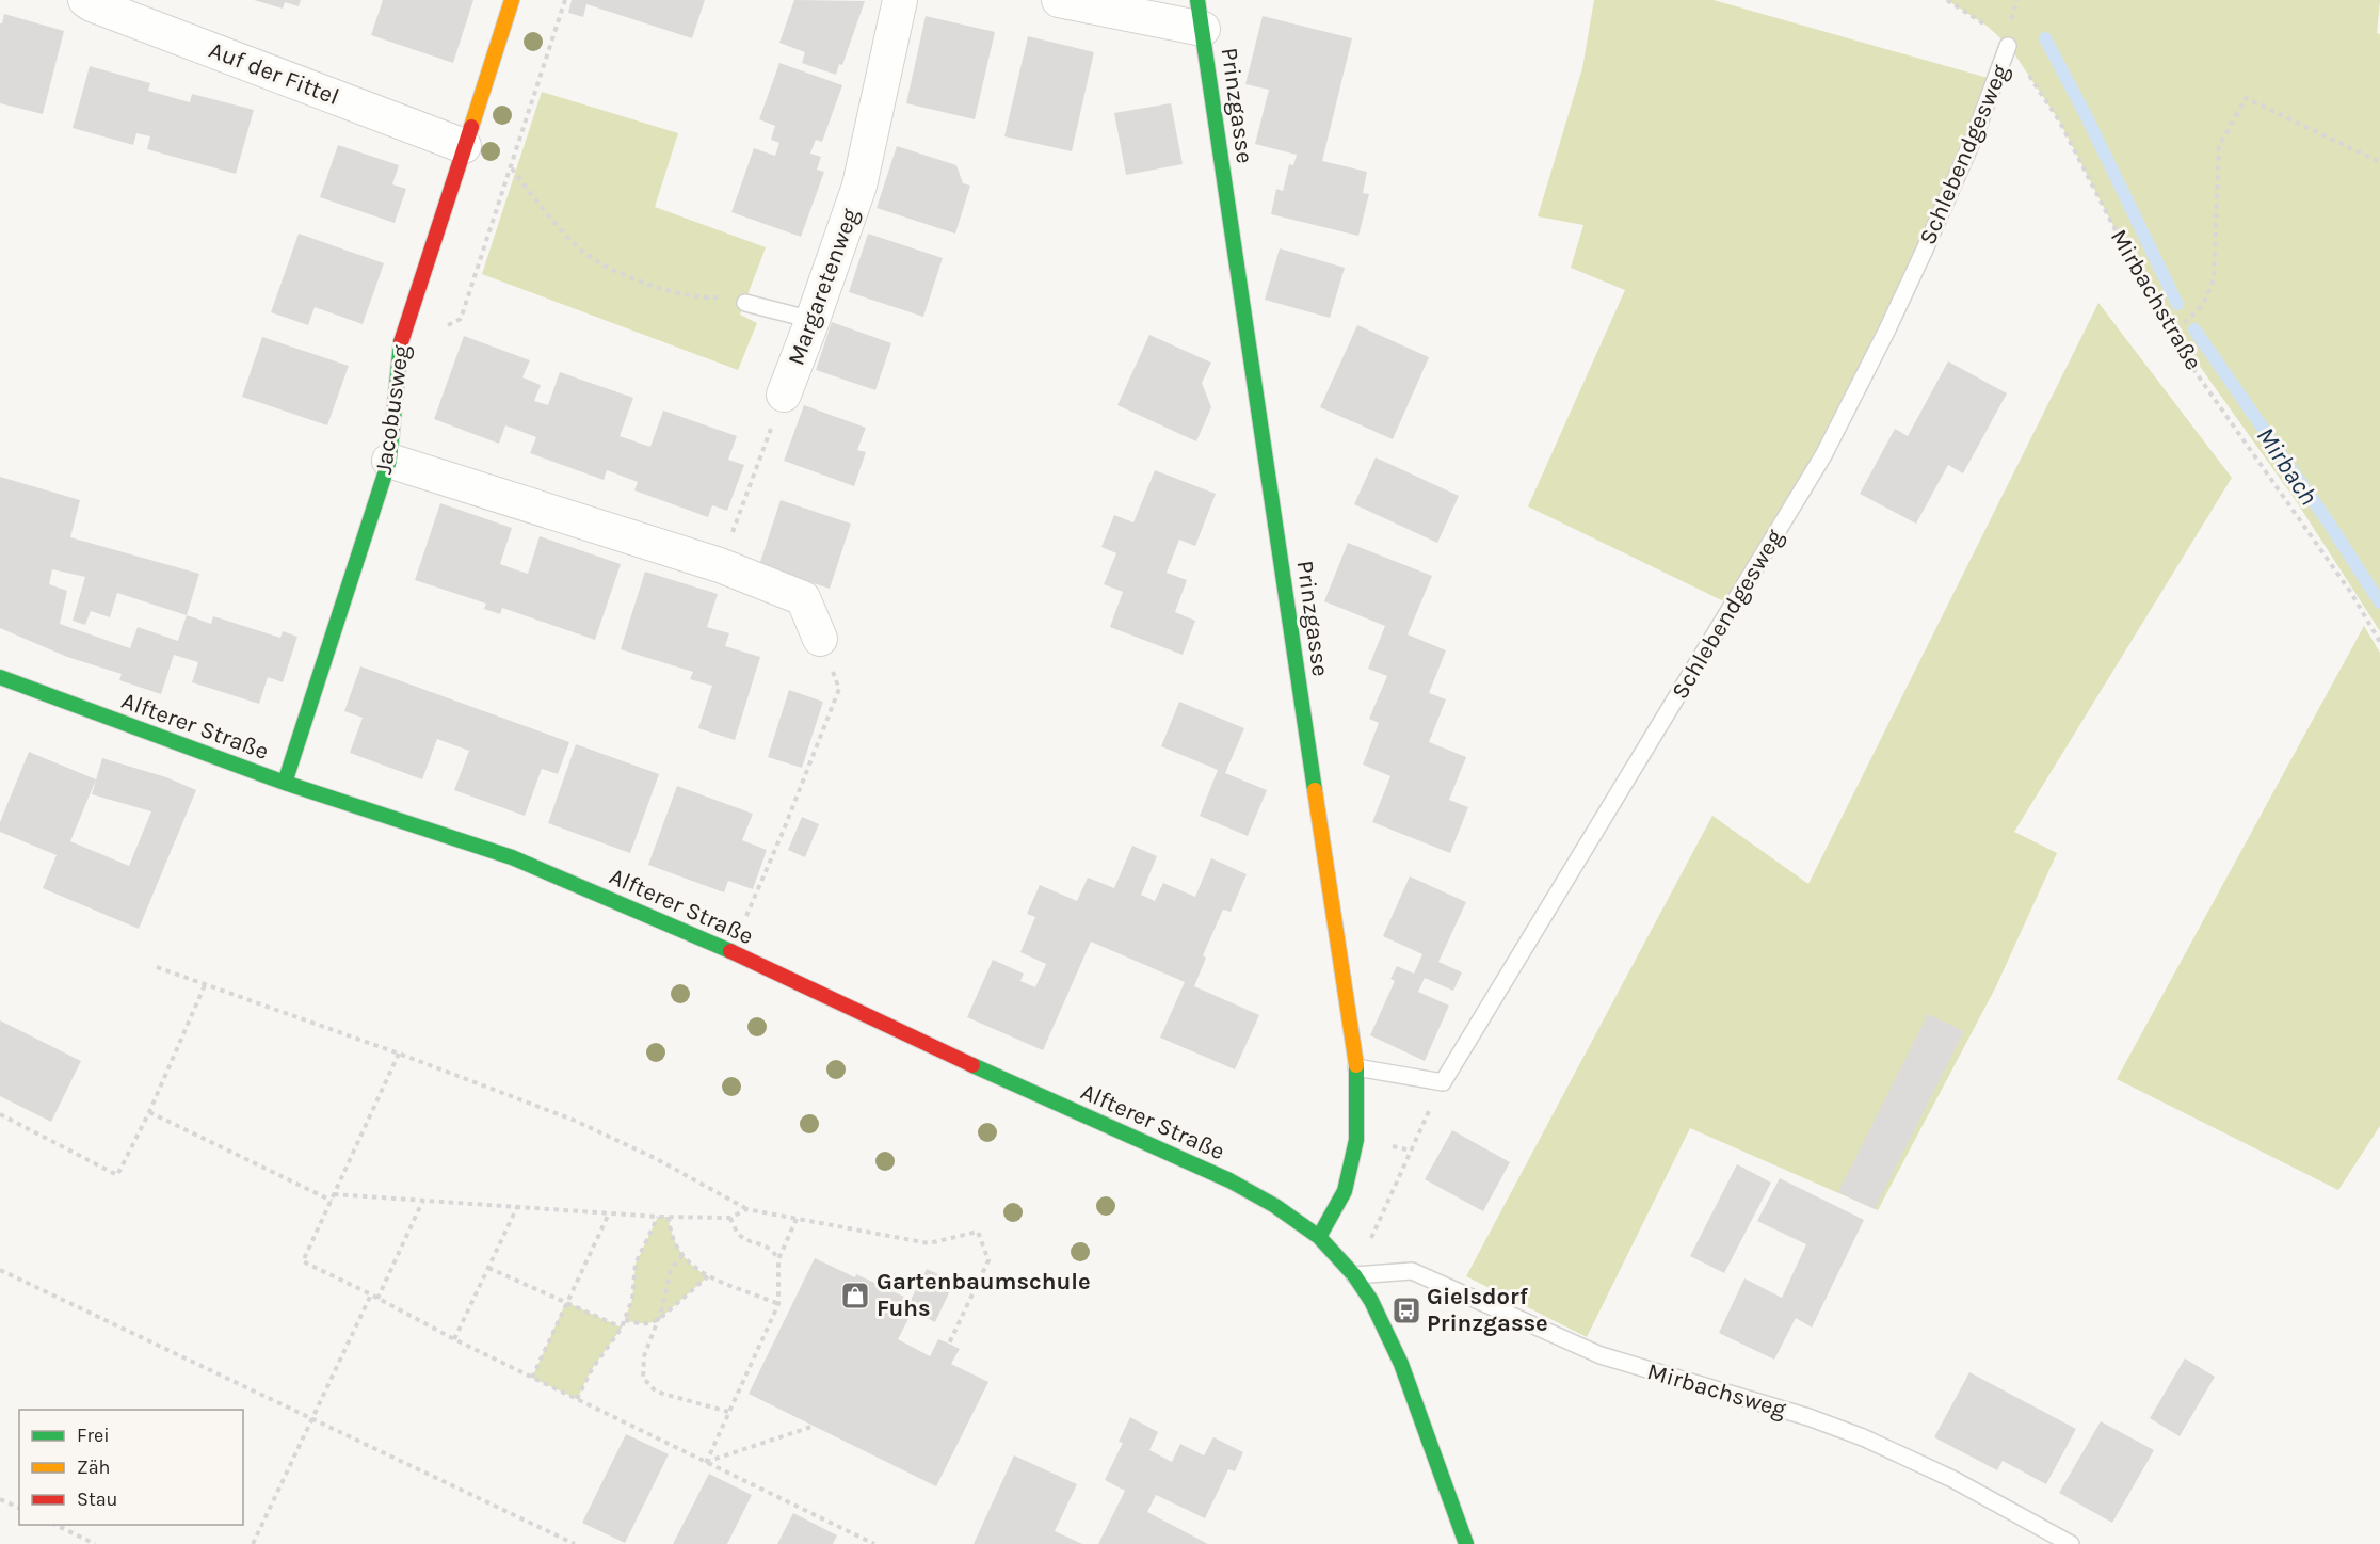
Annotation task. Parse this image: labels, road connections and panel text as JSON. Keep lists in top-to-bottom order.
{
  "streets": {
    "street": [
      "Auf der Fittel",
      "Prinzgasse",
      "Margaretenweg",
      "Jacobusweg",
      "Alfterer Straße"
    ],
    "lane": ["Schlebendgesweg", "Mirbachsweg"],
    "path": ["Mirbachstraße"]
  },
  "crossings": [
    ["Auf der Fittel", "Jacobusweg"],
    ["Prinzgasse", "Alfterer Straße"],
    ["Schlebendgesweg", "Mirbachstraße"],
    ["Jacobusweg", "Alfterer Straße"],
    ["Alfterer Straße", "Mirbachsweg"]
  ],
  "water": ["Mirbach"],
  "places": {
    "shop": ["Gartenbaumschule Fuhs"],
    "bus stop": ["Gielsdorf Prinzgasse"]
  },
  "legend": ["Frei", "Zäh", "Stau"]
}
